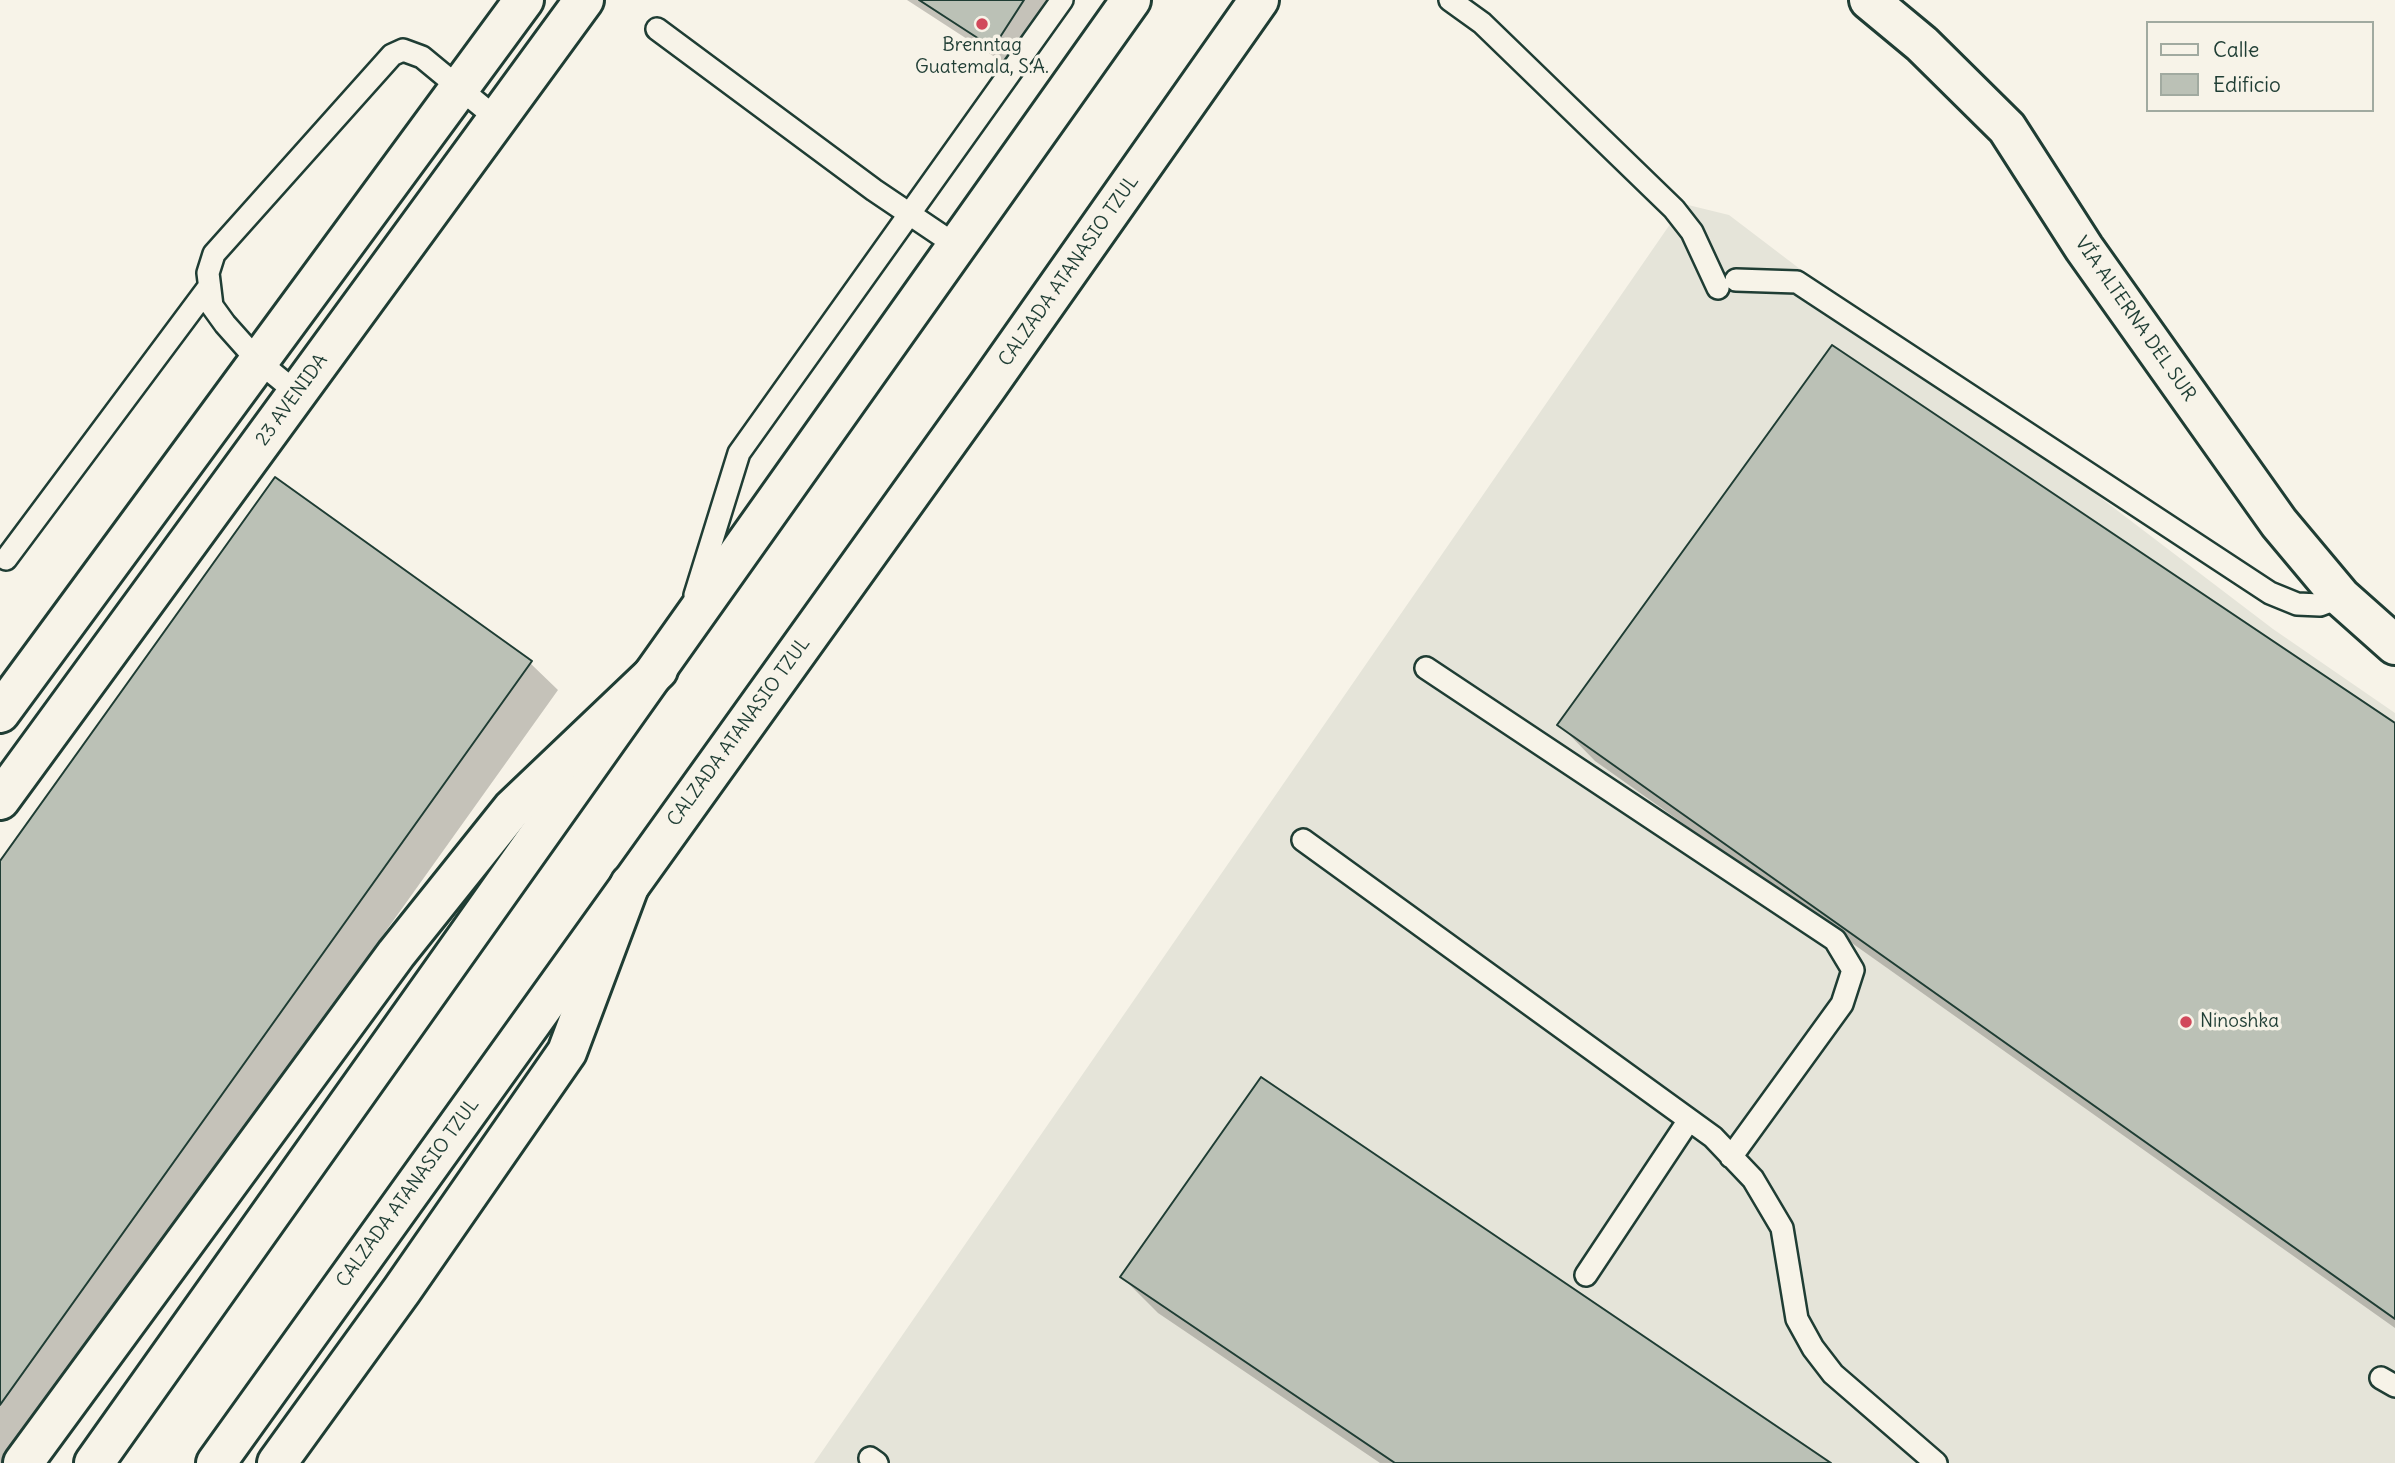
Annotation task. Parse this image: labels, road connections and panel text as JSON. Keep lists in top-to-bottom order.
{
  "streets": {
    "main road": ["CALZADA ATANASIO TZUL", "VÍA ALTERNA DEL SUR", "23 AVENIDA"]
  },
  "places": ["Brenntag Guatemala, S.A.", "Ninoshka"],
  "legend": ["Calle", "Edificio"]
}
